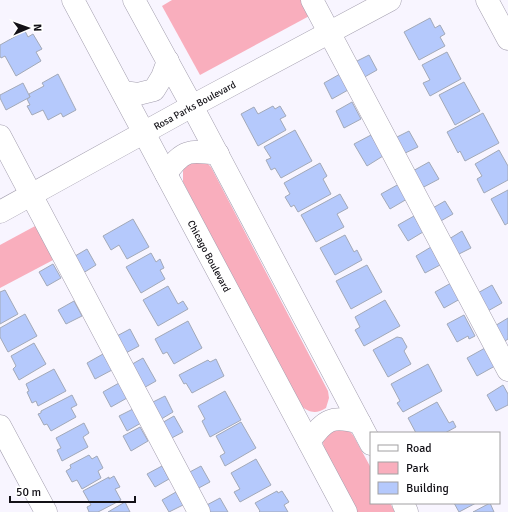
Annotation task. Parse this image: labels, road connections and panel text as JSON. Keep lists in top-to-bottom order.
{
  "streets": {
    "street": ["Rosa Parks Boulevard", "Chicago Boulevard"]
  },
  "crossings": [
    ["Rosa Parks Boulevard", "Chicago Boulevard"]
  ],
  "legend": ["Road", "Park", "Building"],
  "scale_bar": "50 m",
  "north": "right"
}
